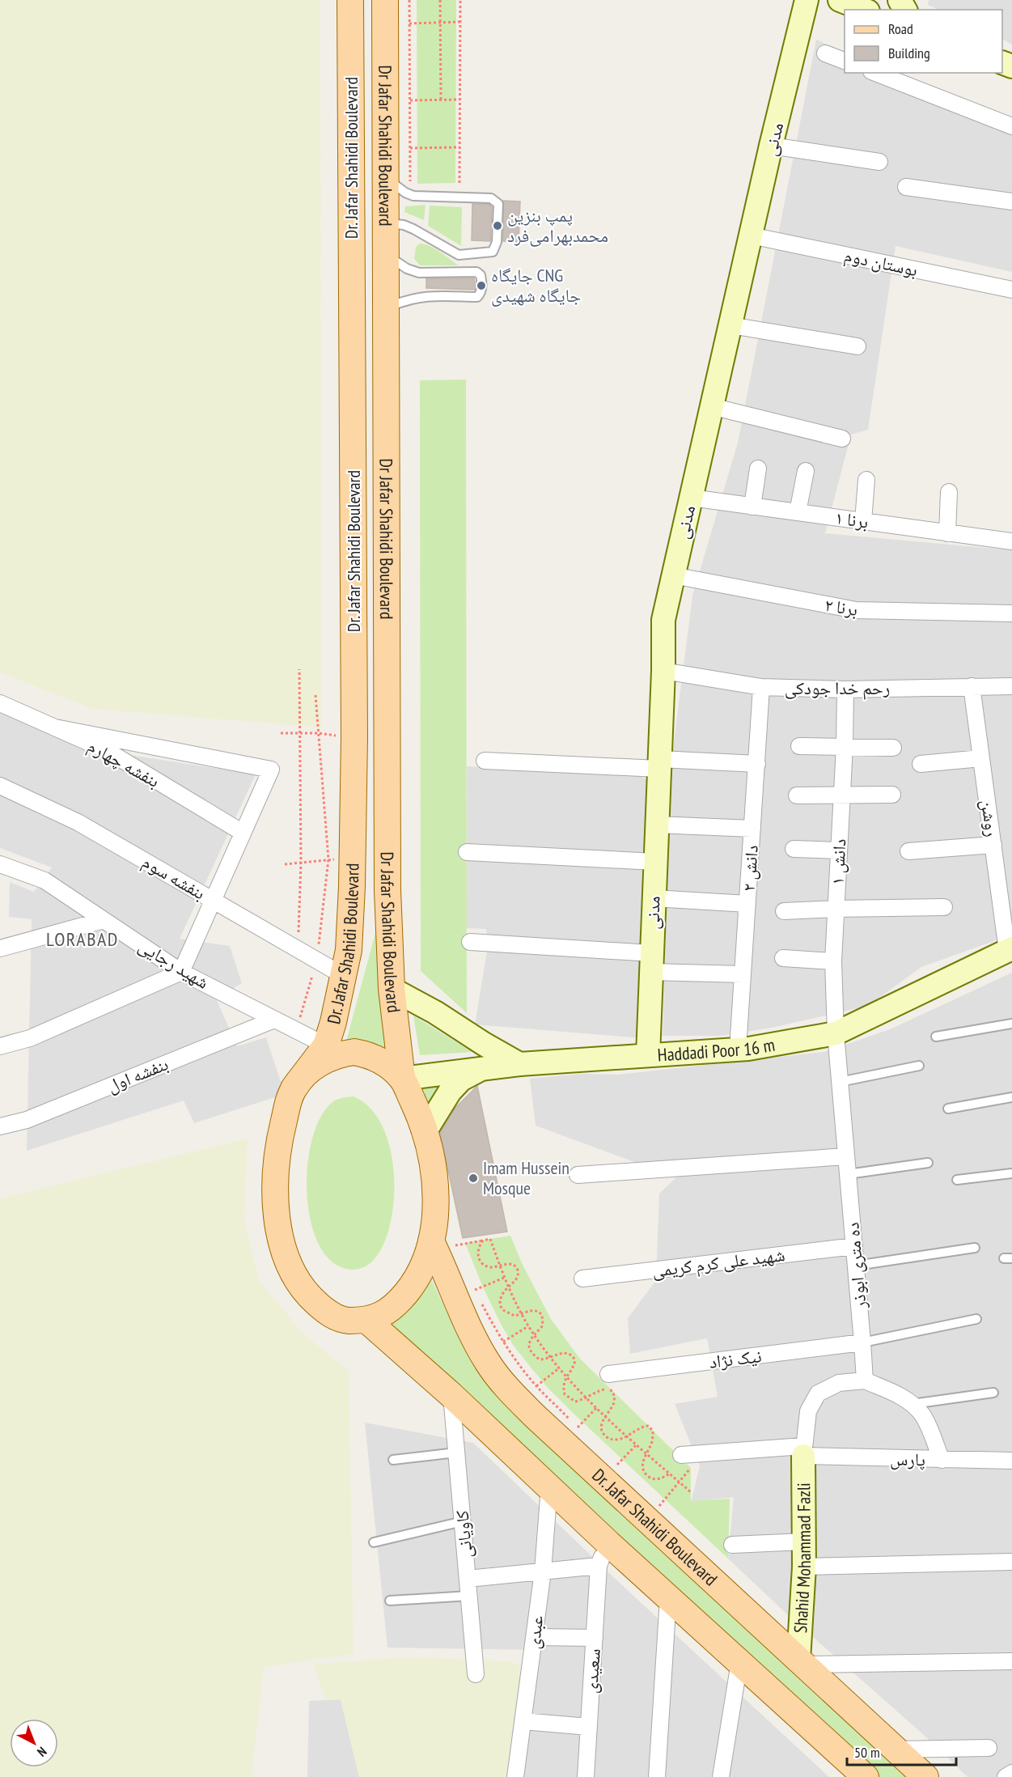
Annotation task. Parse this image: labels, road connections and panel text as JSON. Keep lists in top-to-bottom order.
{
  "streets": {
    "main road": ["Dr Jafar Shahidi Boulevard", "Dr. Jafar Shahidi Boulevard"],
    "street": [
      "مدنی",
      "بوستان دوم",
      "برنا ۱",
      "برنا ۲",
      "رحم خدا جودکی",
      "بنفشه چهارم",
      "روشن",
      "دانش ۱",
      "دانش ۲",
      "بنفشه سوم",
      "شهید رجایی",
      "Haddadi Poor 16 m",
      "بنفشه اول",
      "شهید علی کرم کریمی",
      "ده متری ابوذر",
      "نیک نژاد",
      "پارس",
      "کاویانی",
      "Shahid Mohammad Fazli",
      "عبدی",
      "سعیدی"
    ]
  },
  "crossings": [
    ["مدنی", "بوستان دوم"],
    ["مدنی", "برنا ۱"],
    ["مدنی", "برنا ۲"],
    ["مدنی", "رحم خدا جودکی"],
    ["مدنی", "Haddadi Poor 16 m"],
    ["Dr Jafar Shahidi Boulevard", "Haddadi Poor 16 m"],
    ["Dr. Jafar Shahidi Boulevard", "بنفشه سوم"],
    ["Dr. Jafar Shahidi Boulevard", "شهید رجایی"],
    ["Dr. Jafar Shahidi Boulevard", "Shahid Mohammad Fazli"],
    ["رحم خدا جودکی", "روشن"],
    ["رحم خدا جودکی", "دانش ۱"],
    ["رحم خدا جودکی", "دانش ۲"],
    ["روشن", "Haddadi Poor 16 m"],
    ["دانش ۱", "Haddadi Poor 16 m"],
    ["دانش ۱", "ده متری ابوذر"],
    ["دانش ۲", "Haddadi Poor 16 m"],
    ["شهید رجایی", "بنفشه اول"],
    ["Haddadi Poor 16 m", "ده متری ابوذر"],
    ["شهید علی کرم کریمی", "ده متری ابوذر"],
    ["ده متری ابوذر", "نیک نژاد"],
    ["پارس", "Shahid Mohammad Fazli"]
  ],
  "districts": ["LORABAD"],
  "places": ["پمپ بنزین محمد‌بهرامی‌فرد", "جایگاه CNG جایگاه شهیدی", "Imam Hussein Mosque"],
  "legend": ["Road", "Building"],
  "scale_bar": "50 m",
  "north": "bottom right"
}
